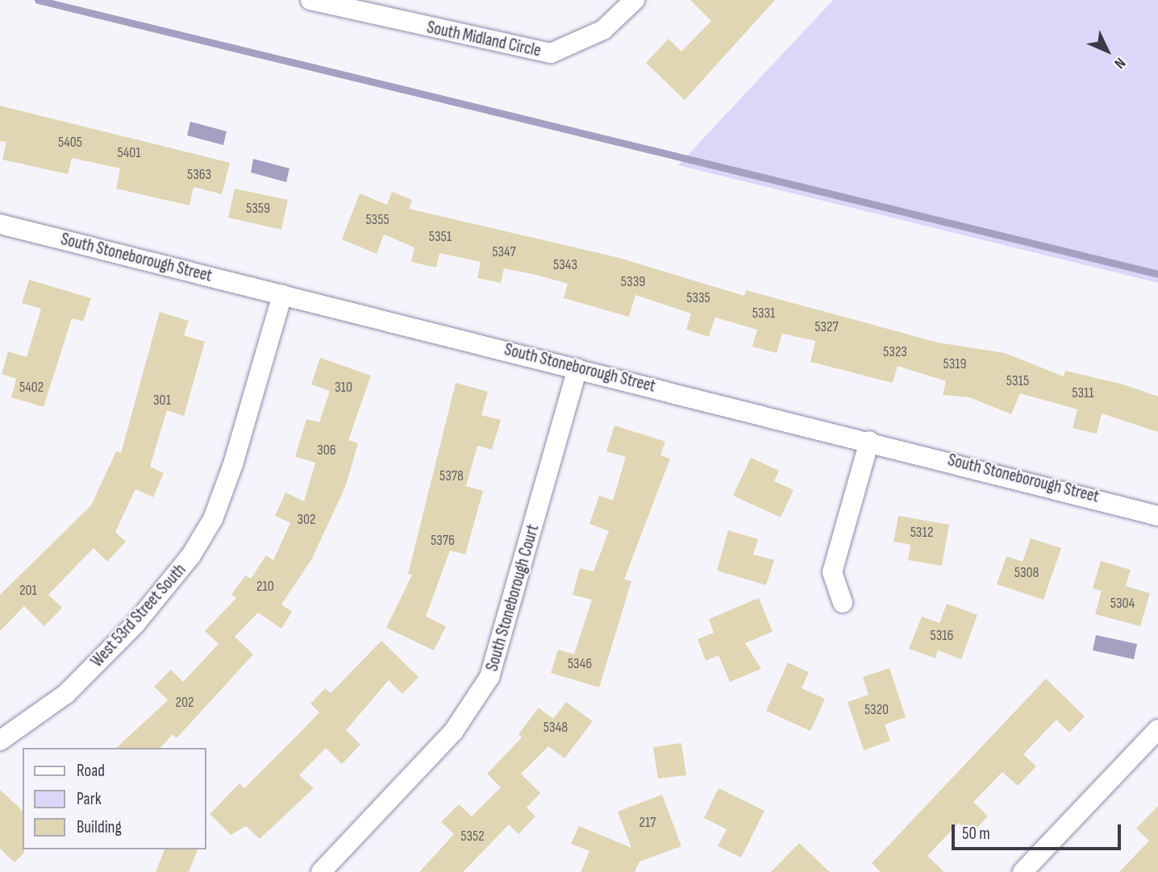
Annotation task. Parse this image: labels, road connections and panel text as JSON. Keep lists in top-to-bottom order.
{
  "streets": {
    "street": [
      "South Midland Circle",
      "South Stoneborough Street",
      "South Stoneborough Court",
      "West 53rd Street South"
    ]
  },
  "crossings": [
    ["South Stoneborough Street", "South Stoneborough Court"],
    ["South Stoneborough Street", "West 53rd Street South"]
  ],
  "house_numbers": [
    "5405",
    "5401",
    "5363",
    "5359",
    "5355",
    "5351",
    "5347",
    "5343",
    "5339",
    "5335",
    "5331",
    "5327",
    "5323",
    "5319",
    "5315",
    "5402",
    "310",
    "5311",
    "301",
    "306",
    "5378",
    "302",
    "5312",
    "5376",
    "5308",
    "210",
    "201",
    "5304",
    "5316",
    "5346",
    "202",
    "5320",
    "5348",
    "217",
    "5352"
  ],
  "legend": ["Road", "Park", "Building"],
  "scale_bar": "50 m",
  "north": "bottom right"
}
